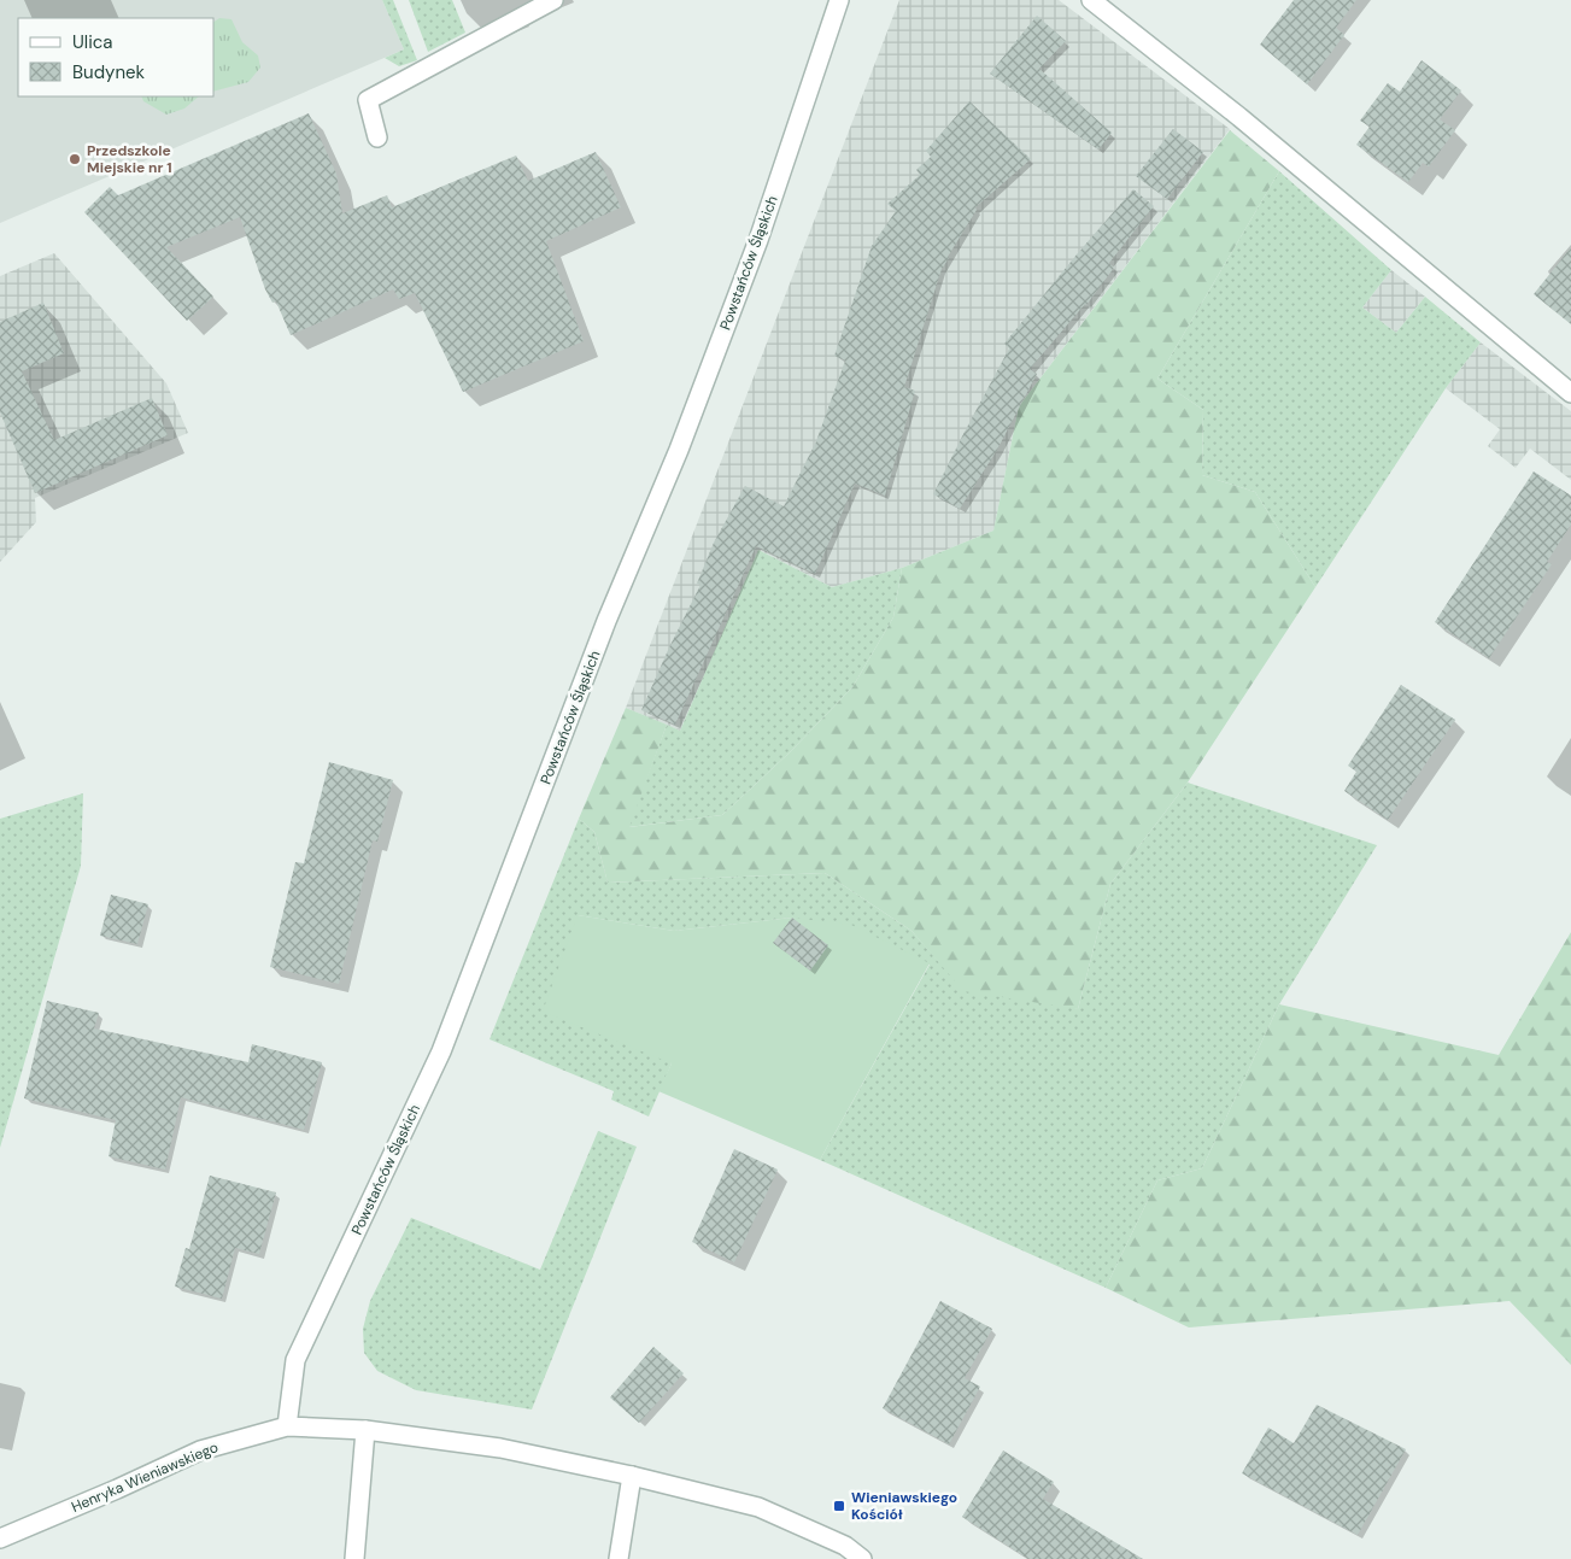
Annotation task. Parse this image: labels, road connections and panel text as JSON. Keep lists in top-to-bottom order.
{
  "streets": {
    "street": ["Powstańców Śląskich", "Henryka Wieniawskiego"]
  },
  "crossings": [
    ["Powstańców Śląskich", "Henryka Wieniawskiego"]
  ],
  "places": {
    "other": ["Przedszkole Miejskie nr 1"],
    "transit": ["Wieniawskiego Kościół"]
  },
  "legend": ["Ulica", "Budynek"]
}
